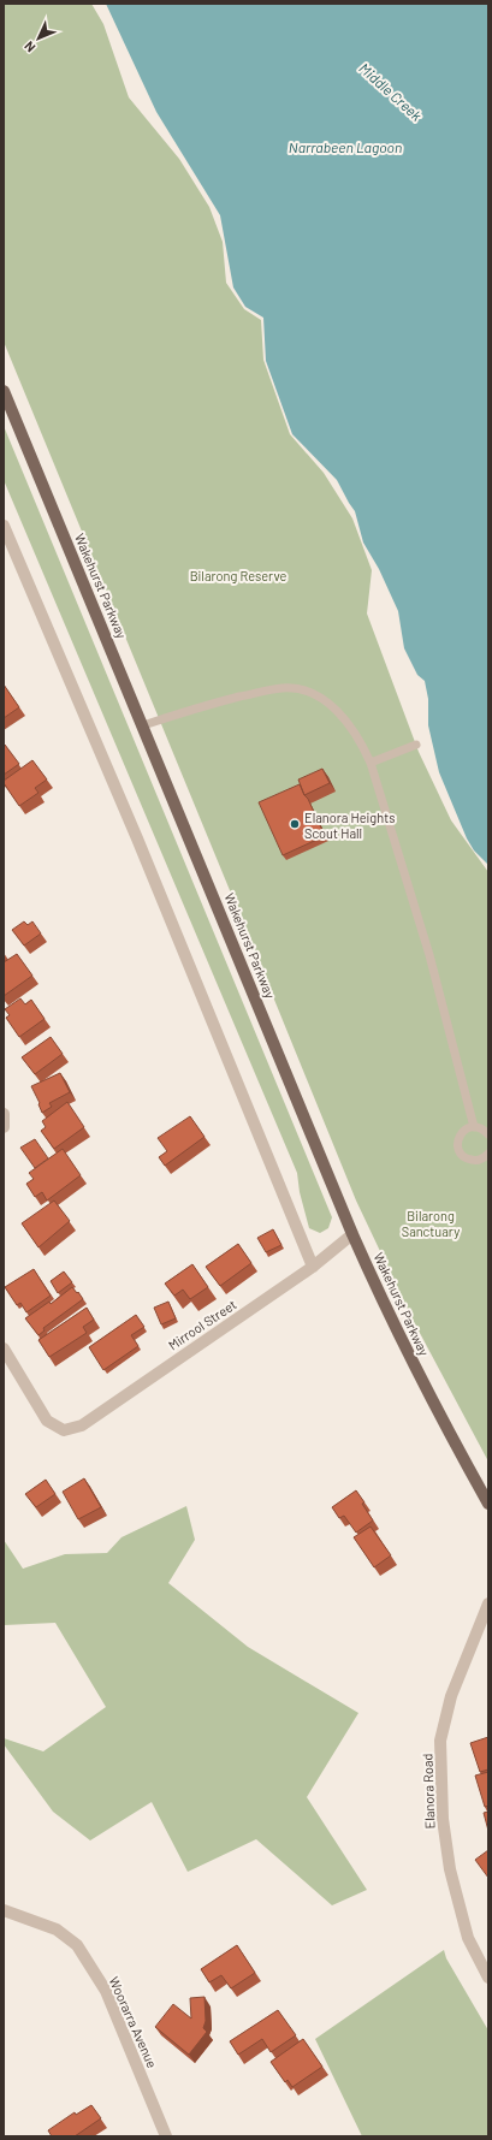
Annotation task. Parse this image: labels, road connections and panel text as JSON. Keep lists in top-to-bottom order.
{
  "streets": {
    "main road": ["Wakehurst Parkway"],
    "street": ["Mirrool Street", "Elanora Road", "Woorarra Avenue"]
  },
  "crossings": [
    ["Wakehurst Parkway", "Mirrool Street"]
  ],
  "water": ["Middle Creek", "Narrabeen Lagoon"],
  "parks": ["Bilarong Reserve", "Bilarong Sanctuary"],
  "places": ["Elanora Heights Scout Hall"],
  "north": "bottom left"
}
